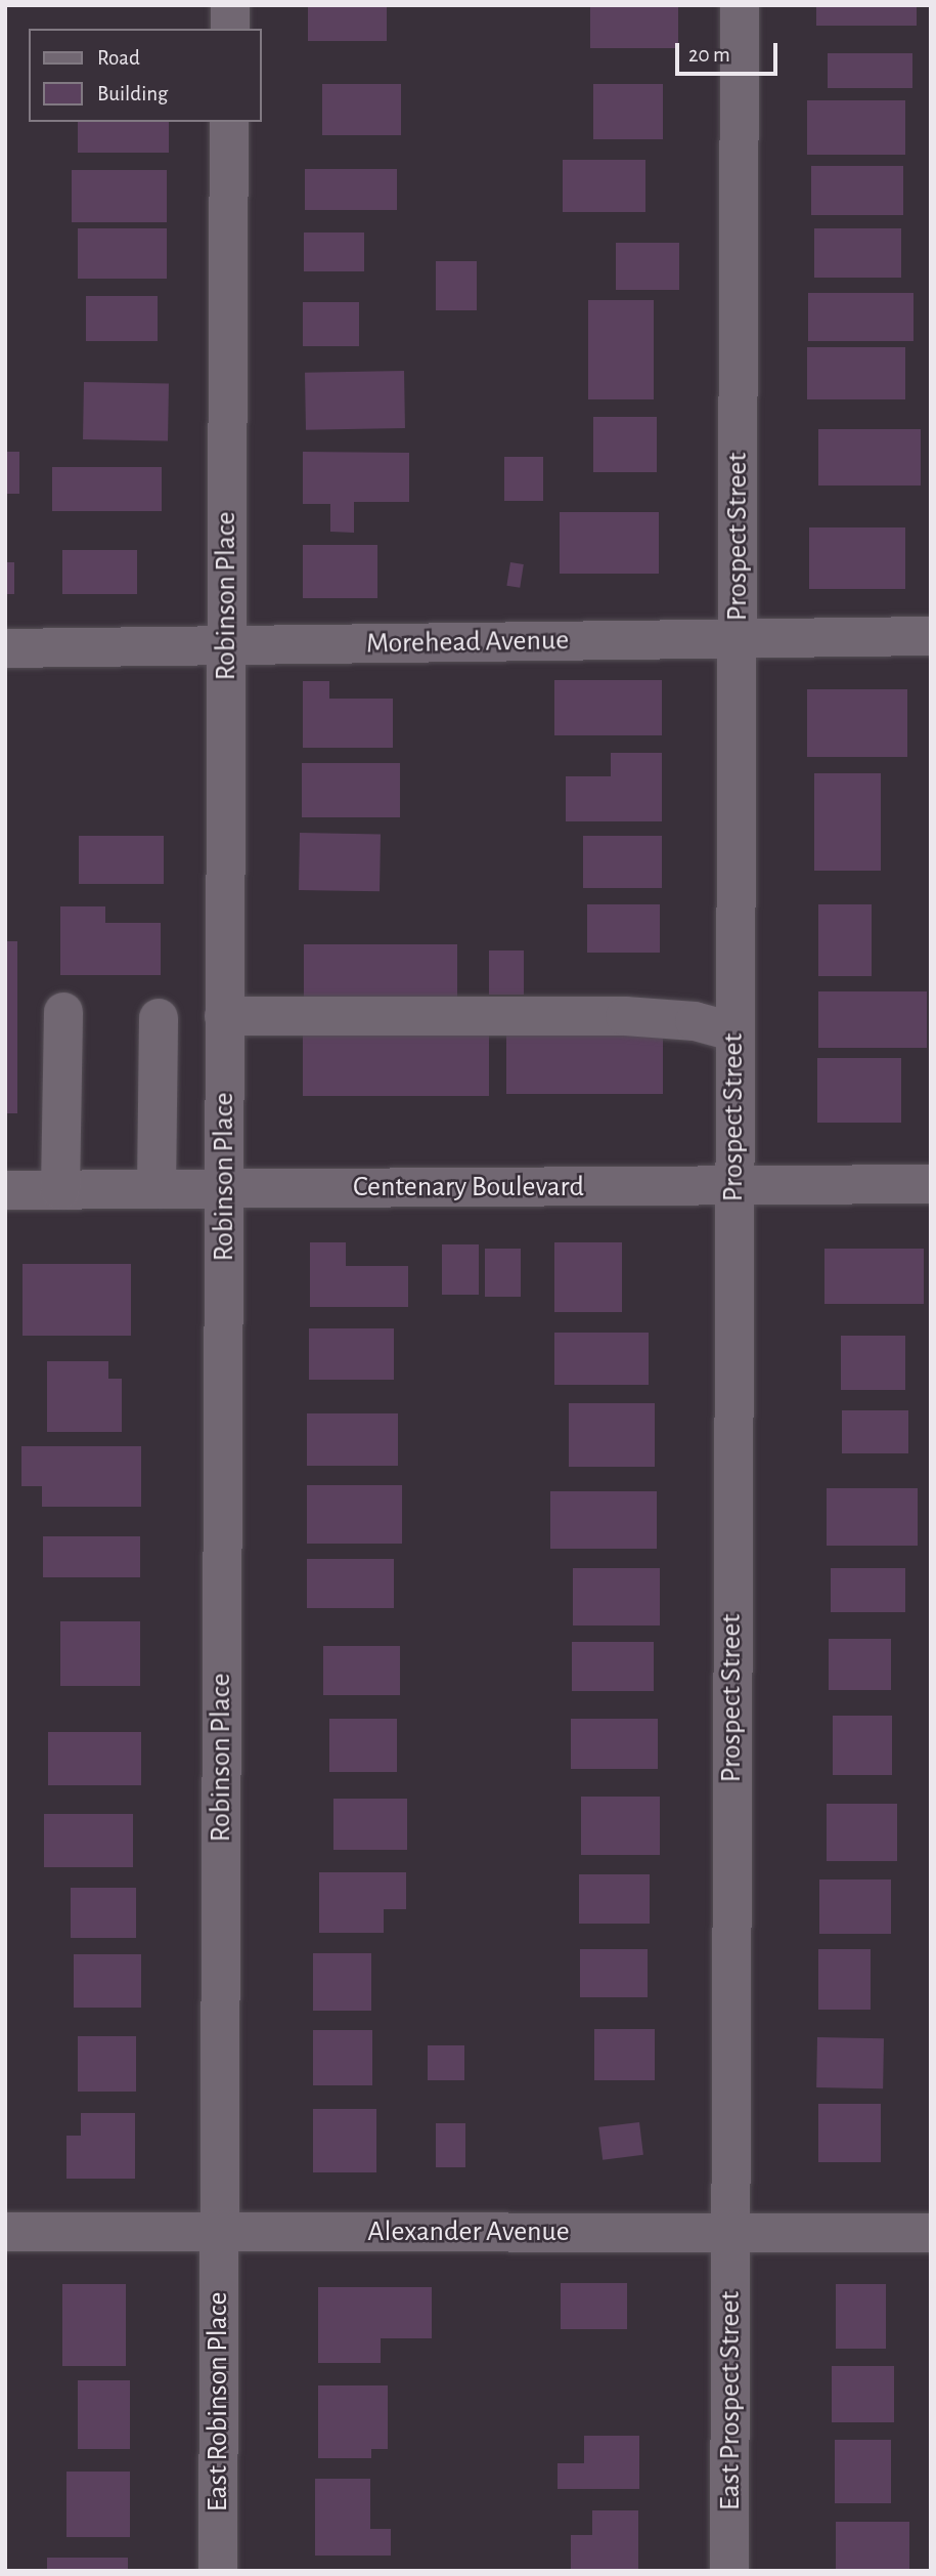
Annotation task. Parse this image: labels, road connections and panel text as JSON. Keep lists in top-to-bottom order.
{
  "streets": {
    "street": [
      "Prospect Street",
      "Robinson Place",
      "Morehead Avenue",
      "Centenary Boulevard",
      "Alexander Avenue",
      "East Prospect Street",
      "East Robinson Place"
    ]
  },
  "crossings": [
    ["Prospect Street", "Morehead Avenue"],
    ["Prospect Street", "Centenary Boulevard"],
    ["Prospect Street", "Alexander Avenue"],
    ["Prospect Street", "East Prospect Street"],
    ["Robinson Place", "Morehead Avenue"],
    ["Robinson Place", "Centenary Boulevard"],
    ["Robinson Place", "Alexander Avenue"],
    ["Robinson Place", "East Robinson Place"],
    ["Alexander Avenue", "East Prospect Street"],
    ["Alexander Avenue", "East Robinson Place"]
  ],
  "legend": ["Road", "Building"],
  "scale_bar": "20 m"
}
